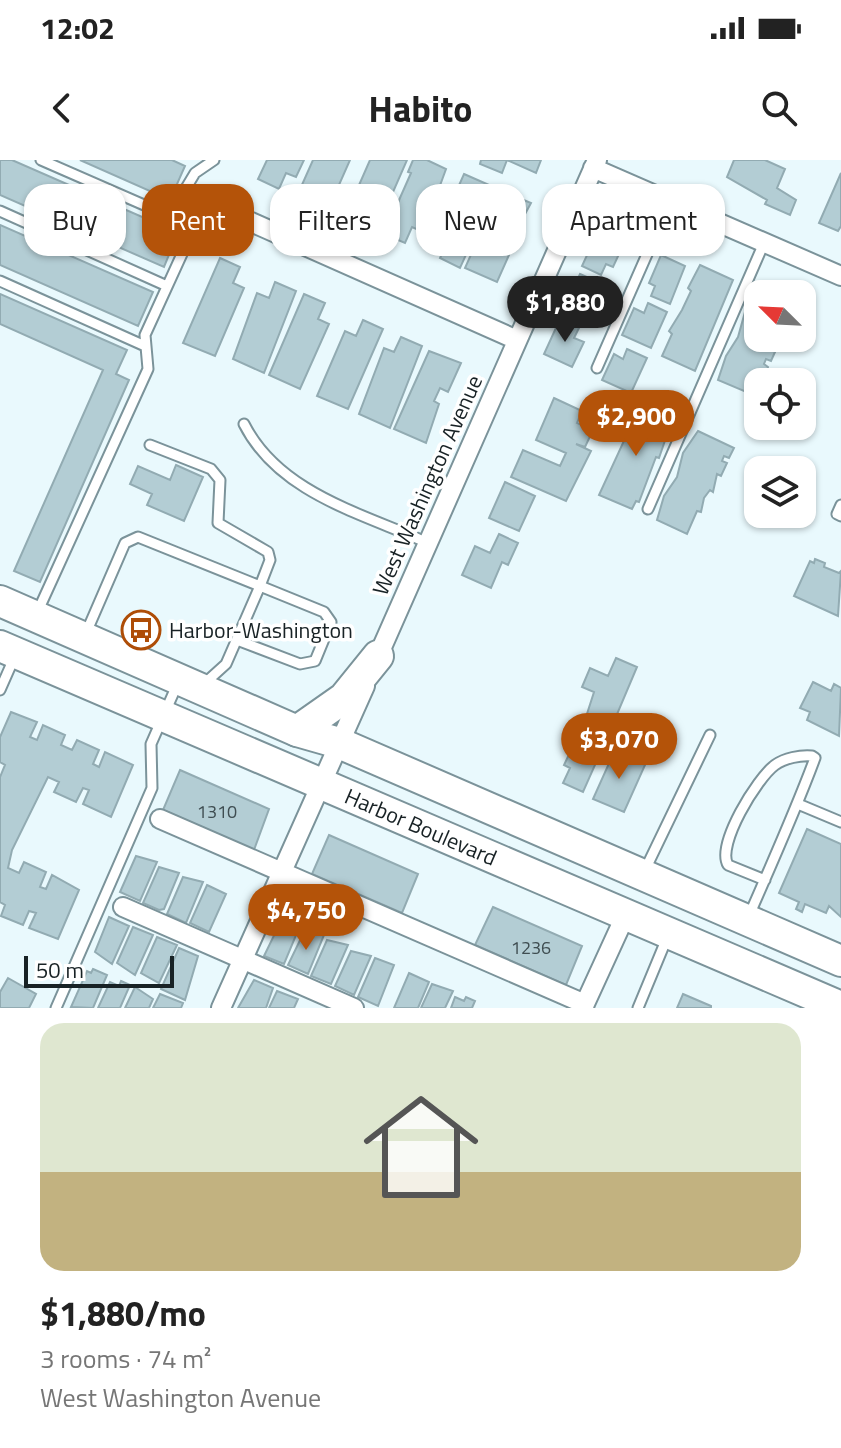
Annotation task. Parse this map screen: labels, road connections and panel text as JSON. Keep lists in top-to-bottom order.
{
  "streets": {
    "main road": ["Harbor Boulevard"],
    "street": ["West Washington Avenue"]
  },
  "crossings": [
    ["West Washington Avenue", "Harbor Boulevard"]
  ],
  "places": {
    "bus stop": ["Harbor-Washington"]
  },
  "house_numbers": ["1310", "1236"],
  "scale_bar": "50 m",
  "north": "top left",
  "page": {
    "status": "12:02",
    "header": "Habito",
    "chip": [
      "Buy",
      "Rent",
      "Filters",
      "New",
      "Apartment"
    ],
    "price": [
      "$1,880",
      "$2,900",
      "$3,070",
      "$4,750"
    ],
    "scale": "50 m",
    "list": [
      {
        "name": "$1,880/mo",
        "note": "3 rooms · 74 m² · West Washington Avenue"
      }
    ]
  }
}
